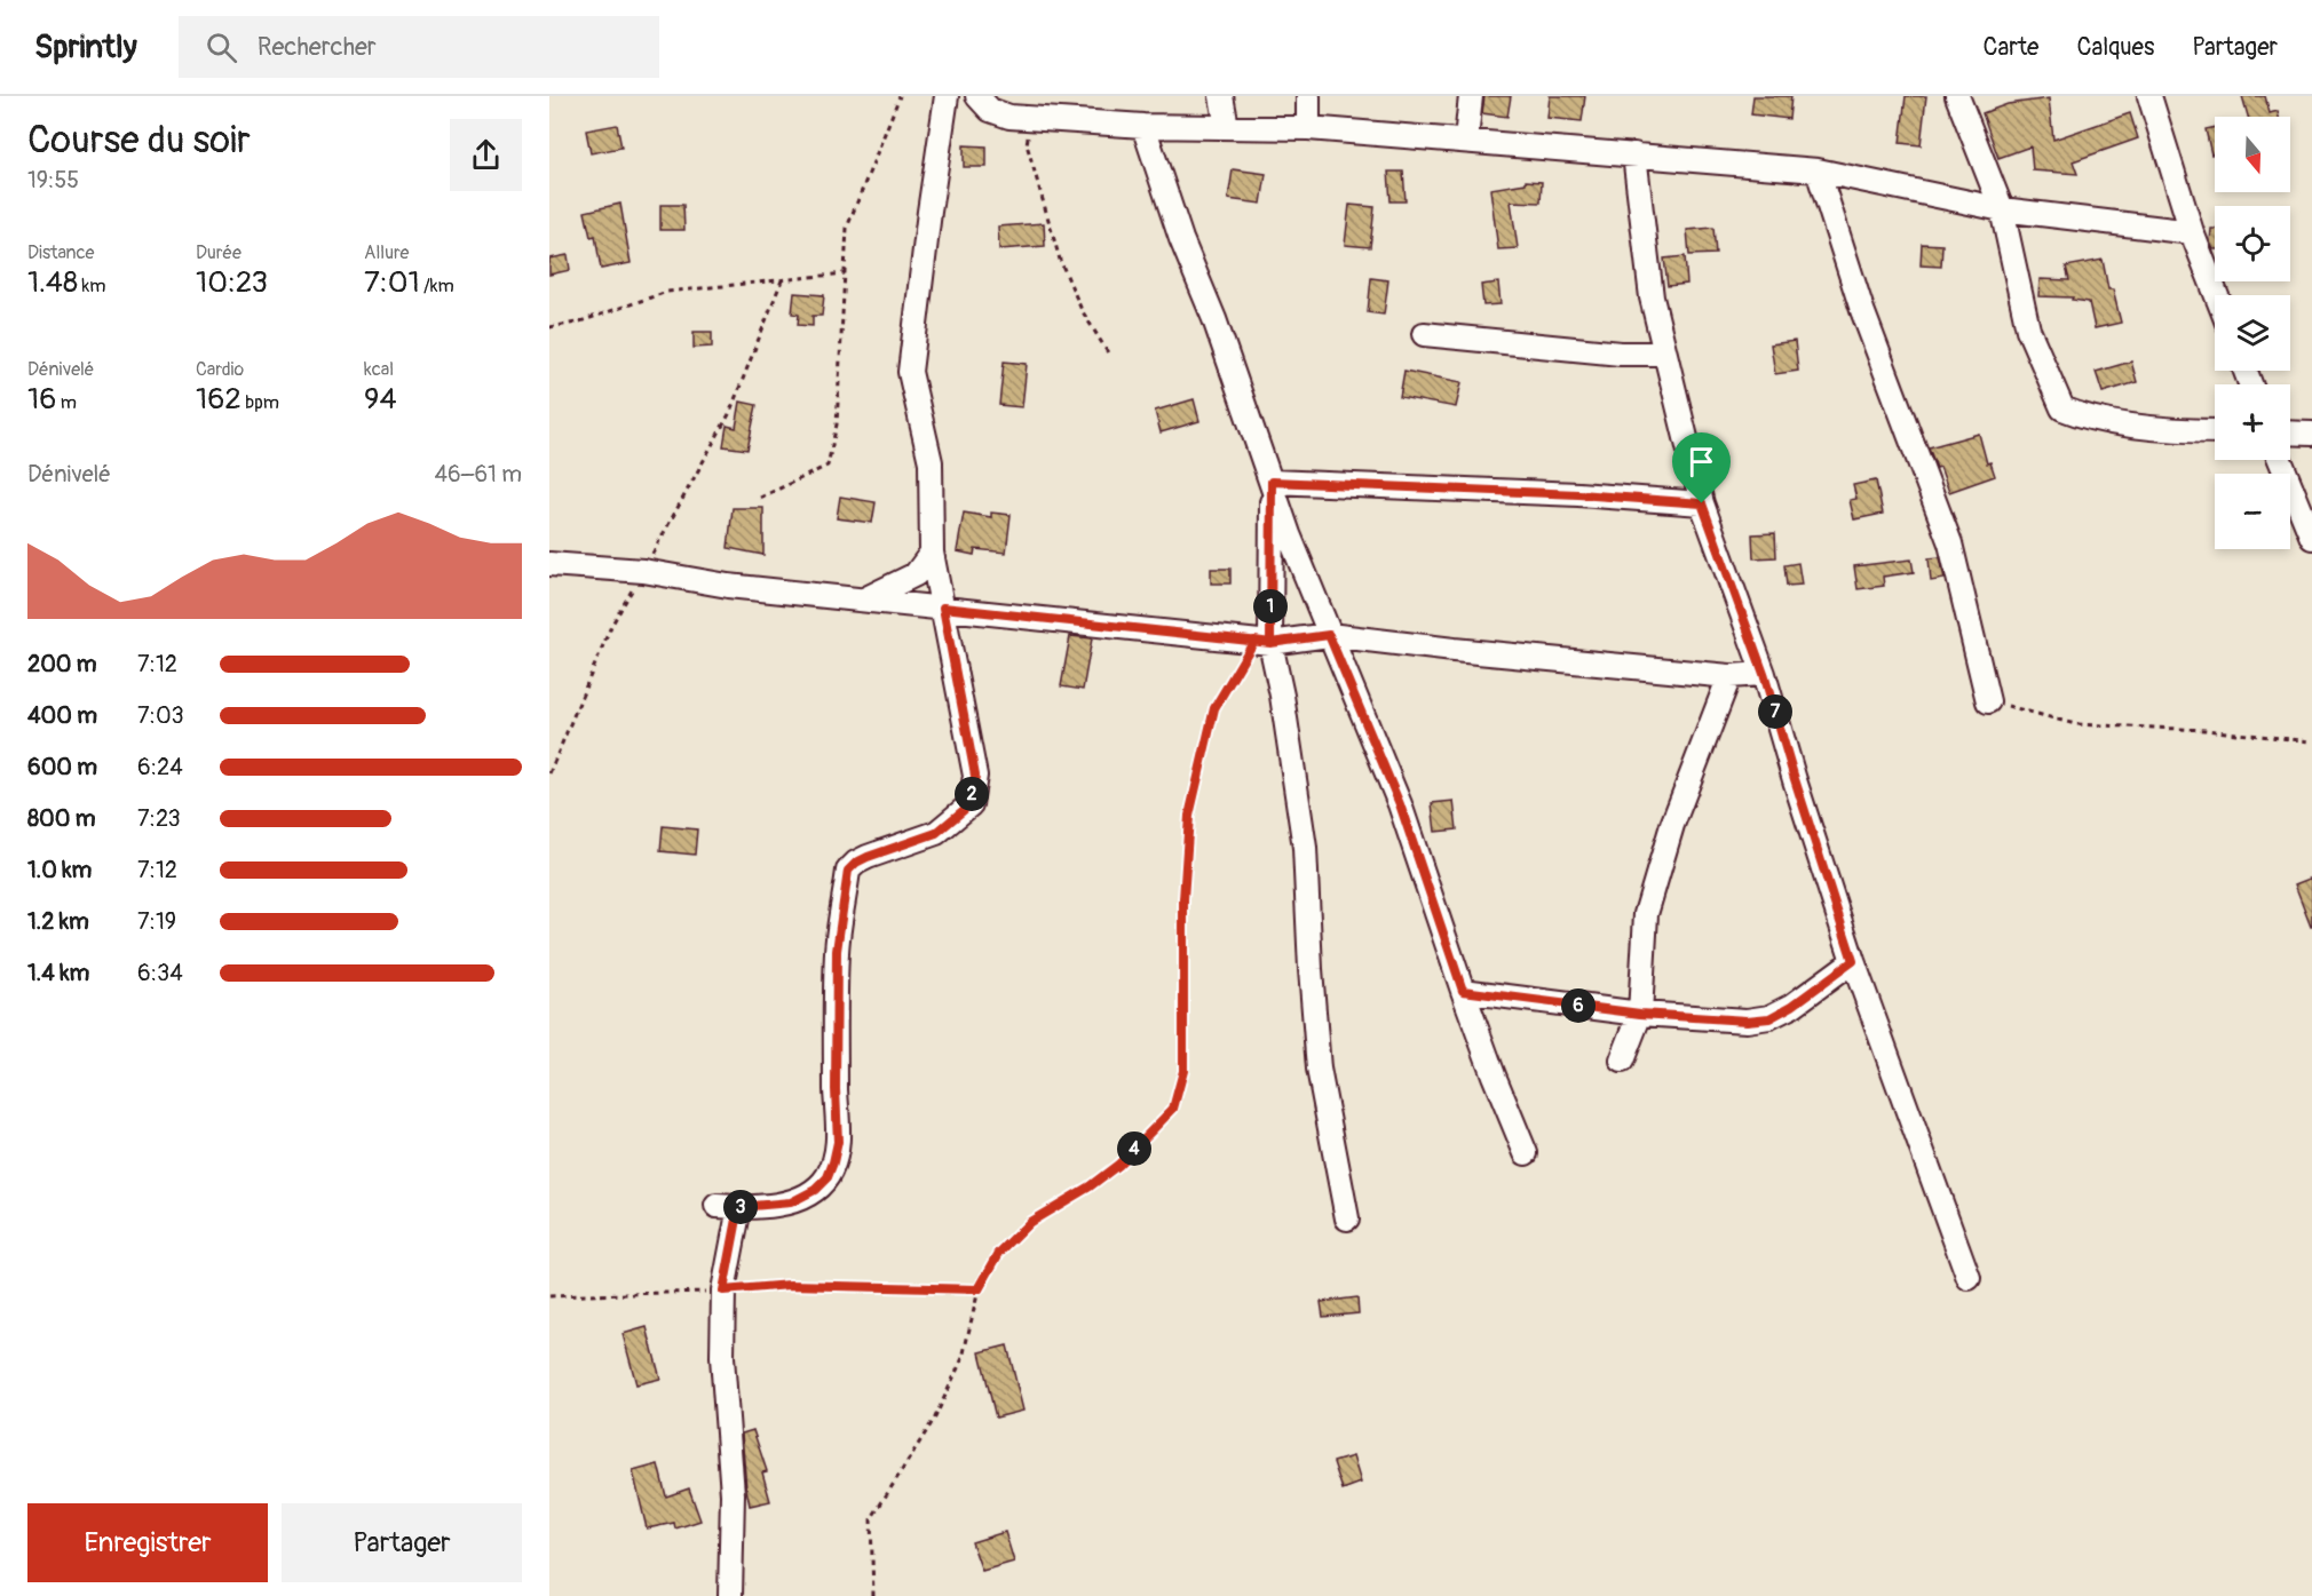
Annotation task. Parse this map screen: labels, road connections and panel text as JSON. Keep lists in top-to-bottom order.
{
  "north": "bottom",
  "page": {
    "header": "Sprintly",
    "search": "Rechercher",
    "nav": ["Carte", "Calques", "Partager"],
    "heading": ["Course du soir", "19:55"],
    "map_buttons": ["+", "−"],
    "stats": [
      ["Distance", "1.48 km"],
      ["Durée", "10:23"],
      ["Allure", "7:01 /km"],
      ["Dénivelé", "16 m"],
      ["Cardio", "162 bpm"],
      ["kcal", "94"]
    ],
    "chart": ["Dénivelé", "46–61 m"],
    "pins": [
      "1",
      "7",
      "2",
      "6",
      "4",
      "3"
    ],
    "list": [
      {
        "name": "200 m",
        "note": "7:12"
      },
      {
        "name": "400 m",
        "note": "7:03"
      },
      {
        "name": "600 m",
        "note": "6:24"
      },
      {
        "name": "800 m",
        "note": "7:23"
      },
      {
        "name": "1.0 km",
        "note": "7:12"
      },
      {
        "name": "1.2 km",
        "note": "7:19"
      },
      {
        "name": "1.4 km",
        "note": "6:34"
      }
    ],
    "buttons": ["Enregistrer", "Partager"]
  }
}
